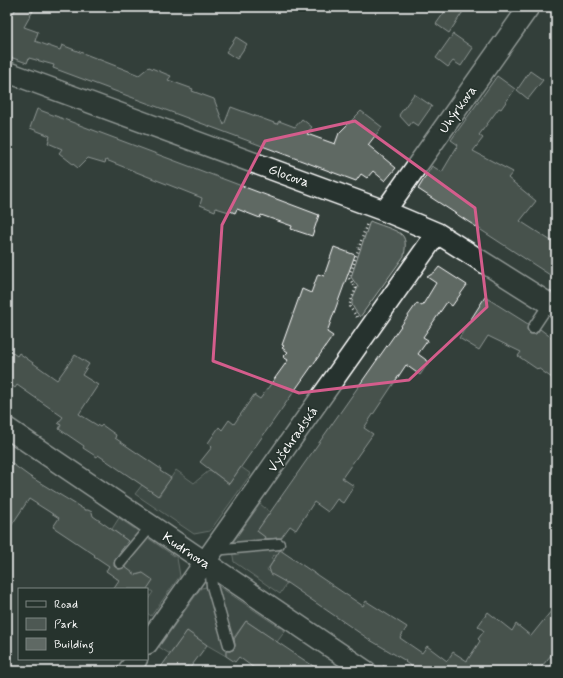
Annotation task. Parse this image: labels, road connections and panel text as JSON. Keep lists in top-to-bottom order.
{
  "streets": {
    "street": [
      "Uhýrkova",
      "Glocova",
      "Vyšehradská",
      "Kudrnova"
    ]
  },
  "crossings": [
    ["Uhýrkova", "Glocova"],
    ["Glocova", "Vyšehradská"],
    ["Vyšehradská", "Kudrnova"]
  ],
  "legend": ["Road", "Park", "Building"]
}
